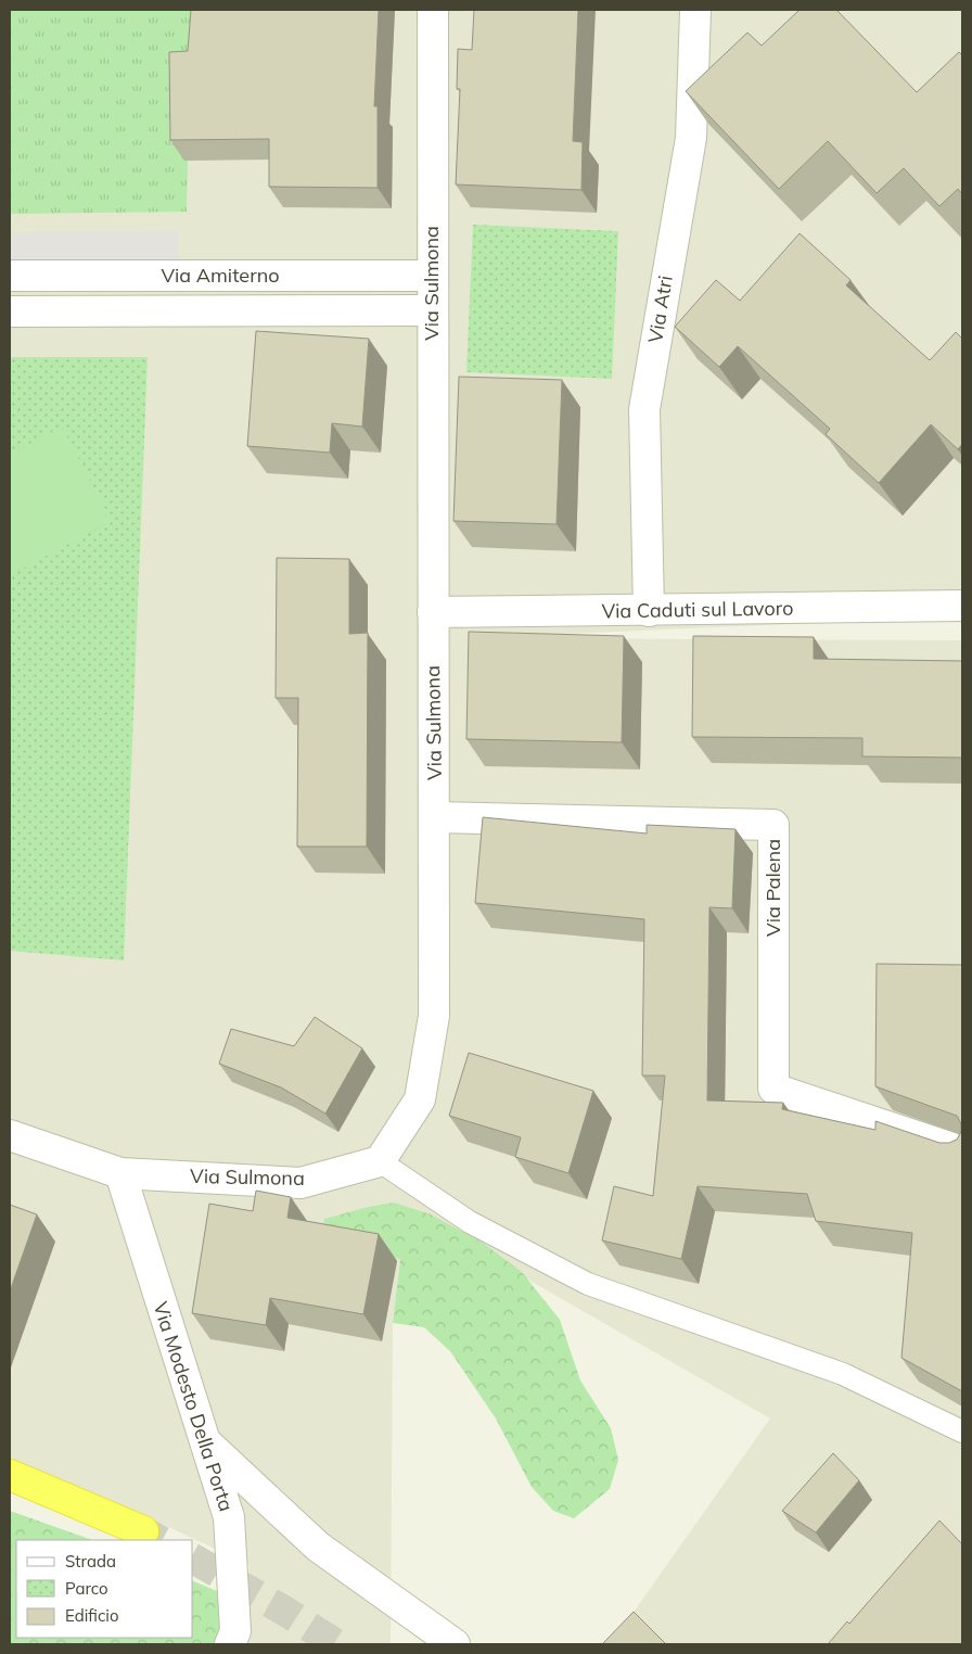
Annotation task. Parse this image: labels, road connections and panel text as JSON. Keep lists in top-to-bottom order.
{
  "streets": {
    "street": [
      "Via Amiterno",
      "Via Sulmona",
      "Via Atri",
      "Via Caduti sul Lavoro",
      "Via Palena",
      "Via Modesto Della Porta"
    ]
  },
  "crossings": [
    ["Via Amiterno", "Via Sulmona"],
    ["Via Sulmona", "Via Caduti sul Lavoro"],
    ["Via Sulmona", "Via Palena"],
    ["Via Sulmona", "Via Modesto Della Porta"],
    ["Via Atri", "Via Caduti sul Lavoro"]
  ],
  "legend": ["Strada", "Parco", "Edificio"]
}
